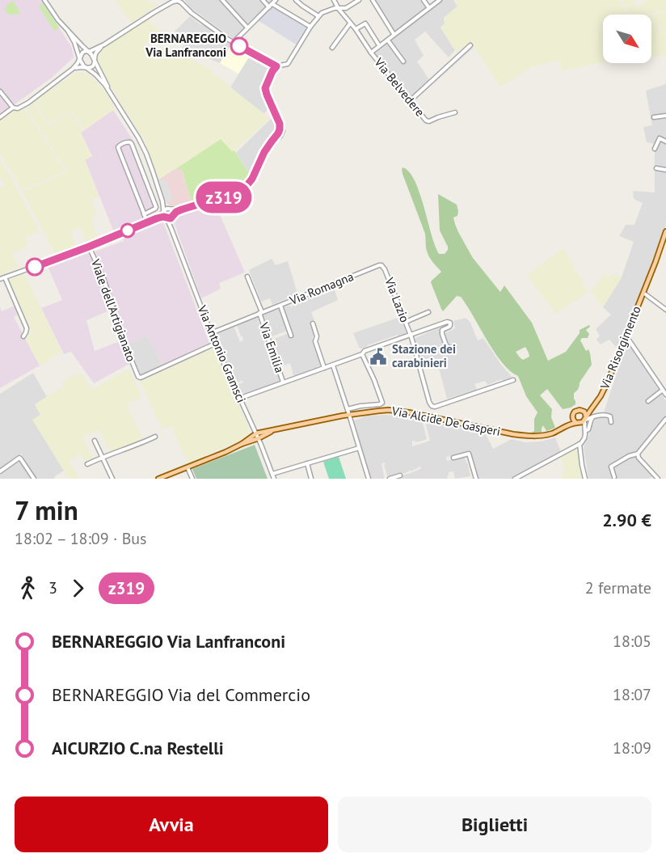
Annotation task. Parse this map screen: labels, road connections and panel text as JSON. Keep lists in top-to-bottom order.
{
  "streets": {
    "main road": ["Via Risorgimento", "Via Alcide De Gasperi"],
    "street": [
      "Via Belvedere",
      "Via Romagna",
      "Via Lazio",
      "Viale dell'Artigianato",
      "Via Emilia",
      "Via Antonio Gramsci"
    ]
  },
  "crossings": [
    ["Via Romagna", "Via Lazio"],
    ["Via Romagna", "Via Emilia"],
    ["Via Romagna", "Via Antonio Gramsci"],
    ["Viale dell'Artigianato", "Via Antonio Gramsci"],
    ["Via Risorgimento", "Via Alcide De Gasperi"],
    ["Via Antonio Gramsci", "Via Alcide De Gasperi"]
  ],
  "places": {
    "other": ["BERNAREGGIO Via Lanfranconi"],
    "public building": ["Stazione dei carabinieri"]
  },
  "lines": ["bus line z319"],
  "north": "bottom right",
  "page": {
    "on_map": "z319",
    "heading": ["7 min", "18:02 – 18:09 · Bus", "2.90 €"],
    "legs": ["3", "z319", "2 fermate"],
    "list": [
      {
        "name": "BERNAREGGIO Via Lanfranconi",
        "value": "18:05"
      },
      {
        "name": "BERNAREGGIO Via del Commercio",
        "value": "18:07"
      },
      {
        "name": "AICURZIO C.na Restelli",
        "value": "18:09"
      }
    ],
    "buttons": ["Avvia", "Biglietti"]
  }
}
